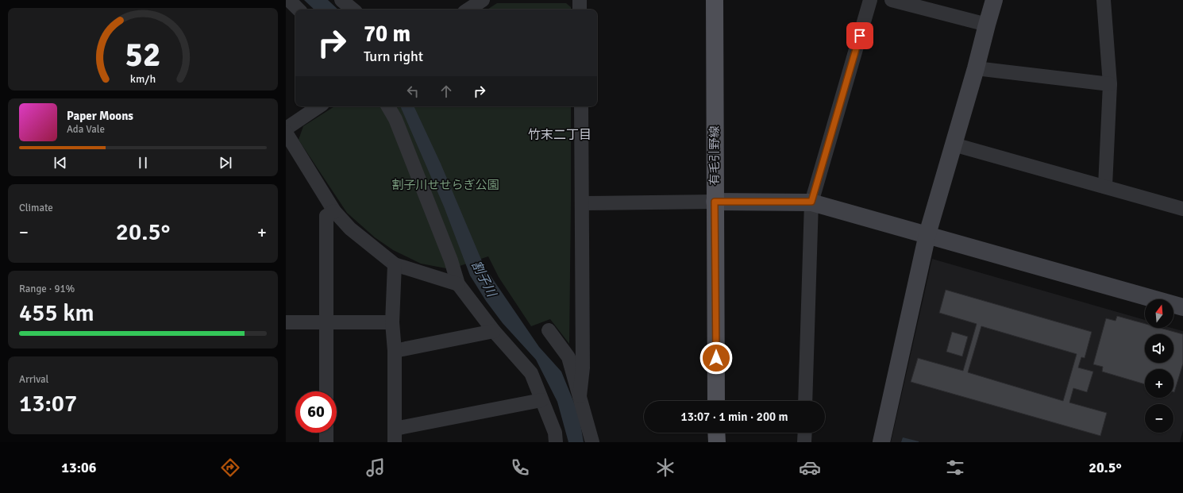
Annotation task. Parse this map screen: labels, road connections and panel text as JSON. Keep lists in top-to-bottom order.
{
  "streets": {
    "main road": ["有毛引野線"]
  },
  "districts": ["竹末二丁目"],
  "water": ["割子川"],
  "parks": ["割子川せせらぎ公園"],
  "north": "top",
  "page": {
    "turn": ["70 m", "Turn right"],
    "song": ["Paper Moons", "Ada Vale"],
    "tile": [
      "Climate",
      ["Range · 91%", "455 km"],
      ["Arrival", "13:07"]
    ],
    "heat": ["−", "20.5°", "+"],
    "map_buttons": ["+", "−"],
    "limit": "60",
    "trip": "13:07 · 1 min · 200 m",
    "tabs": ["13:06", "20.5°"],
    "gauge": ["52", "km/h"]
  }
}
